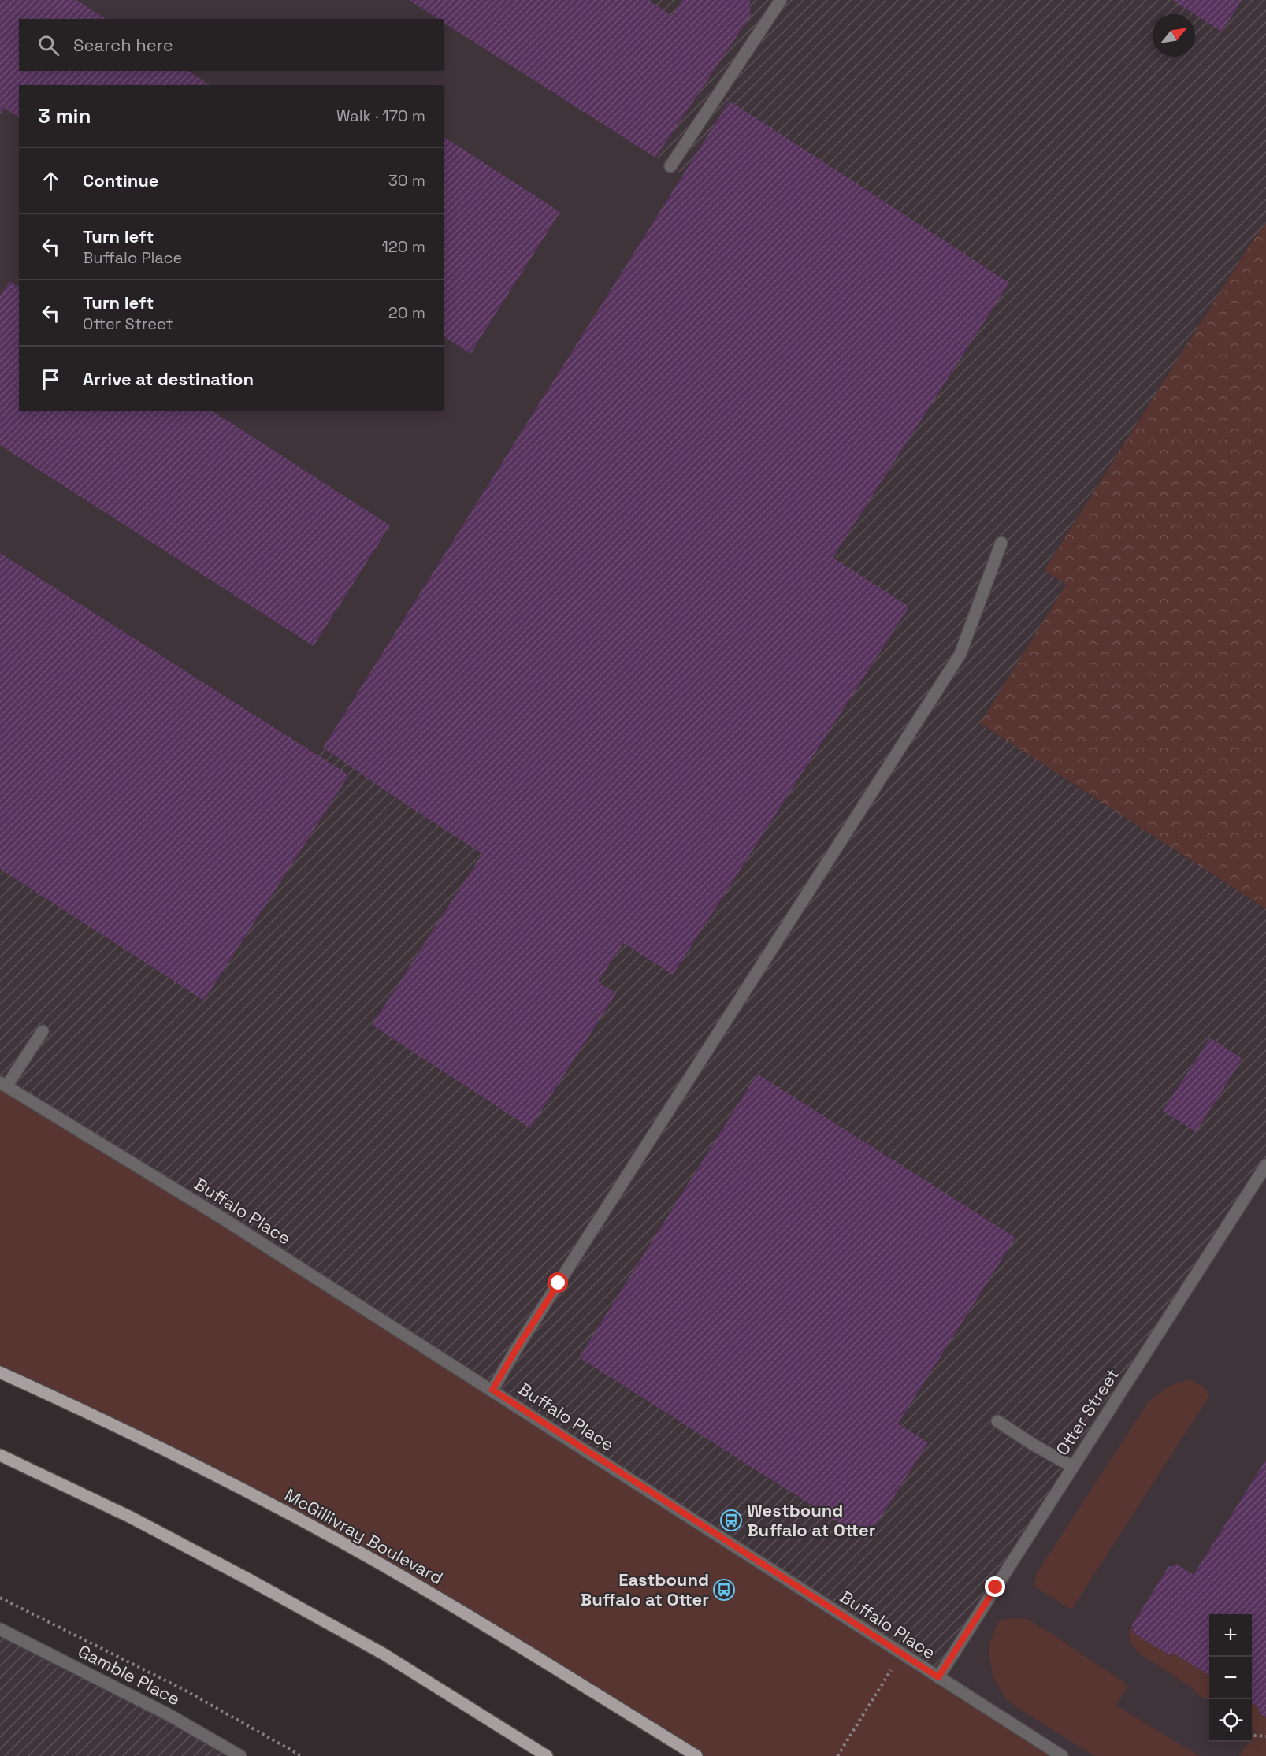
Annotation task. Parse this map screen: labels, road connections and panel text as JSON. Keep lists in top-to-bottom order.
{
  "streets": {
    "main road": ["McGillivray Boulevard"],
    "street": ["Buffalo Place", "Otter Street", "Gamble Place"]
  },
  "crossings": [
    ["Buffalo Place", "Otter Street"]
  ],
  "places": {
    "bus stop": ["Westbound Buffalo at Otter", "Eastbound Buffalo at Otter"]
  },
  "north": "top right",
  "page": {
    "search": "Search here",
    "heading": ["3 min", "Walk · 170 m"],
    "list": [
      ["Continue", "30 m"],
      ["Turn left", "Buffalo Place", "120 m"],
      ["Turn left", "Otter Street", "20 m"],
      "Arrive at destination"
    ],
    "map_buttons": ["+", "−"]
  }
}
